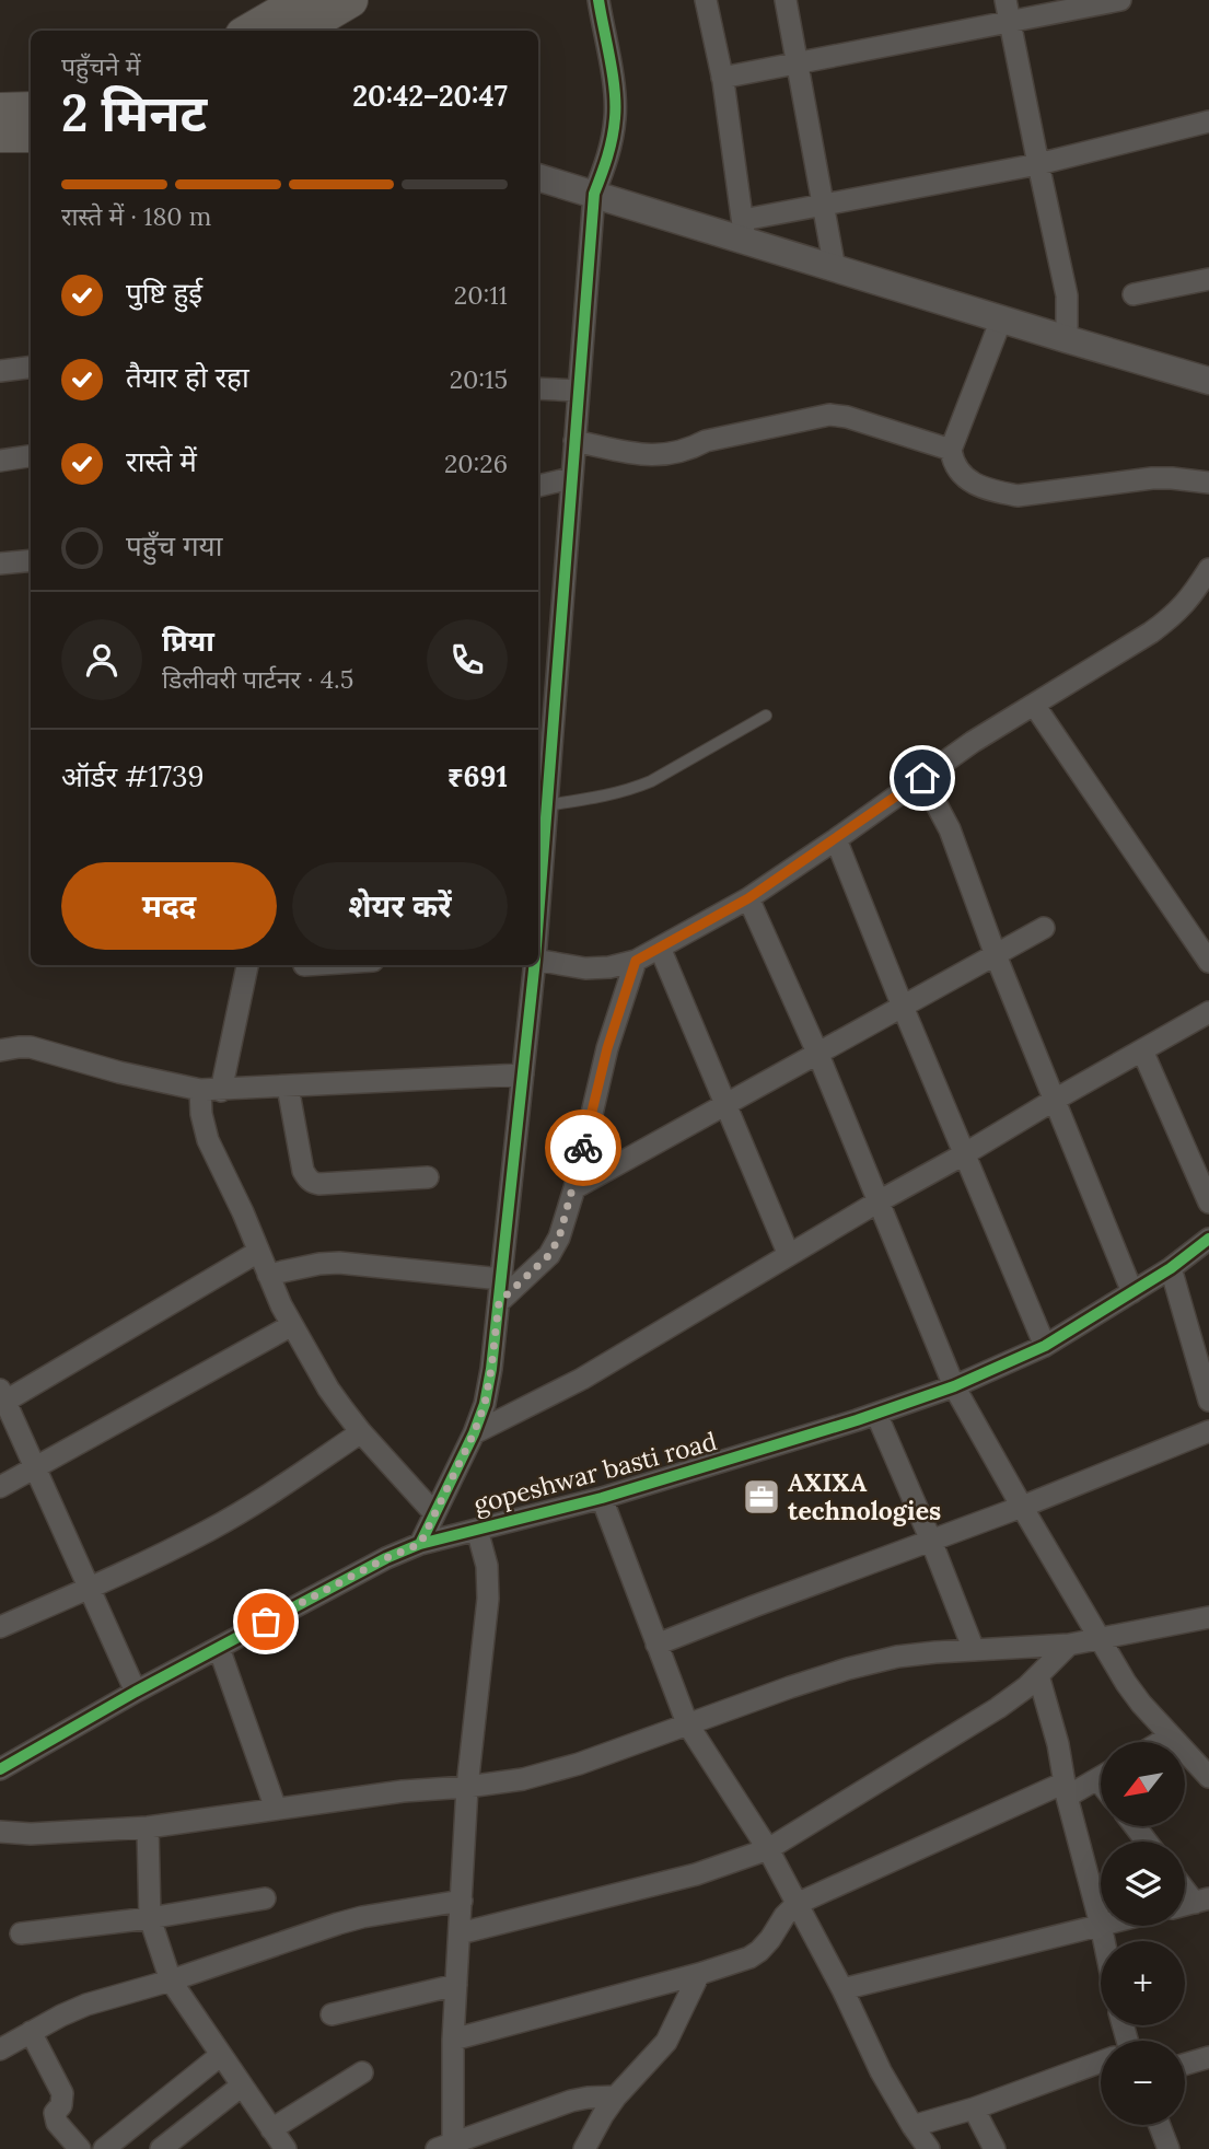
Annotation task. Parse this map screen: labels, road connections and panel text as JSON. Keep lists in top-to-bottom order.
{
  "streets": {
    "street": ["gopeshwar basti road"]
  },
  "places": {
    "office": ["AXIXA technologies"]
  },
  "north": "bottom left",
  "page": {
    "heading": ["2 मिनट", "पहुँचने में", "20:42–20:47"],
    "panel": [
      "प्रिया",
      "डिलीवरी पार्टनर · 4.5",
      "ऑर्डर #1739",
      "₹691"
    ],
    "bar": "रास्ते में · 180 m",
    "list": [
      ["पुष्टि हुई", "20:11"],
      ["तैयार हो रहा", "20:15"],
      ["रास्ते में", "20:26"],
      "पहुँच गया"
    ],
    "buttons": ["मदद", "शेयर करें"],
    "map_buttons": ["+", "−"]
  }
}
